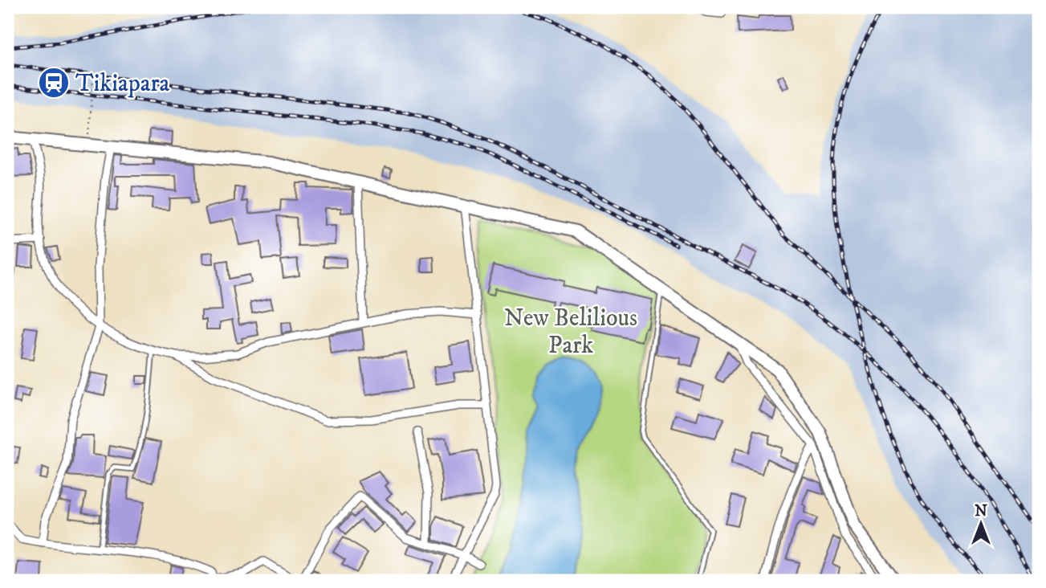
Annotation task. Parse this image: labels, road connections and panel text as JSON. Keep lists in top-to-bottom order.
{
  "parks": ["New Belilious Park"],
  "places": {
    "station": ["Tikiapara"]
  },
  "north": "top"
}
